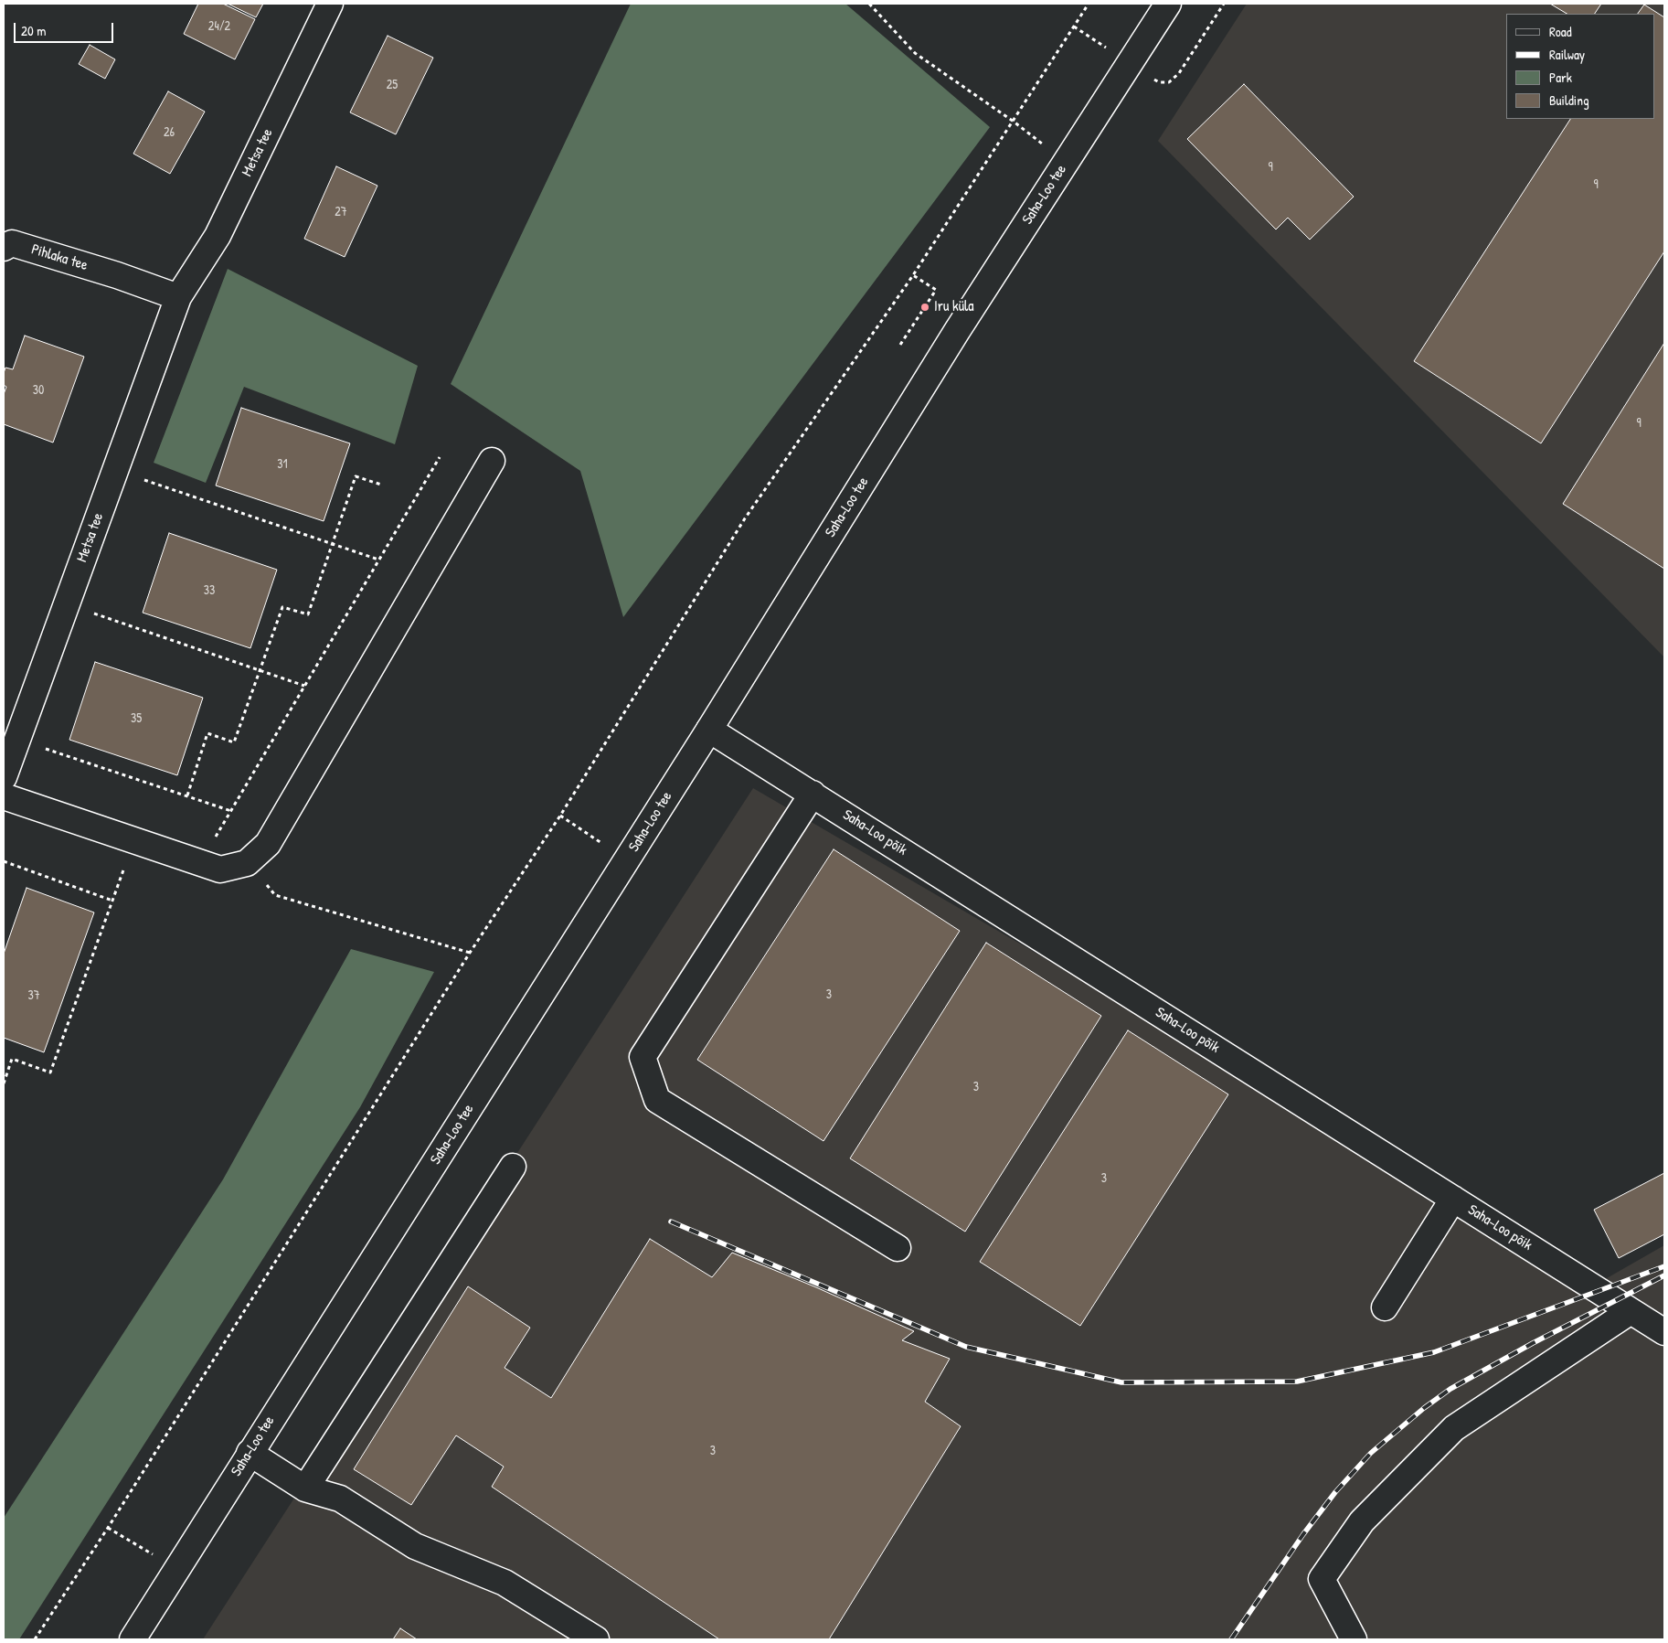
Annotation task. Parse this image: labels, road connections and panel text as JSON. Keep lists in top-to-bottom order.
{
  "streets": {
    "main road": [
      "Metsa tee",
      "Saha-Loo tee",
      "Pihlaka tee",
      "Saha-Loo põik"
    ]
  },
  "crossings": [
    ["Metsa tee", "Pihlaka tee"],
    ["Saha-Loo tee", "Saha-Loo põik"]
  ],
  "places": ["Iru küla"],
  "house_numbers": [
    "24/2",
    "25",
    "26",
    "9",
    "9",
    "27",
    "30",
    "9",
    "31",
    "33",
    "35",
    "3",
    "37",
    "3",
    "3",
    "3"
  ],
  "legend": [
    "Road",
    "Railway",
    "Park",
    "Building"
  ],
  "scale_bar": "20 m"
}
